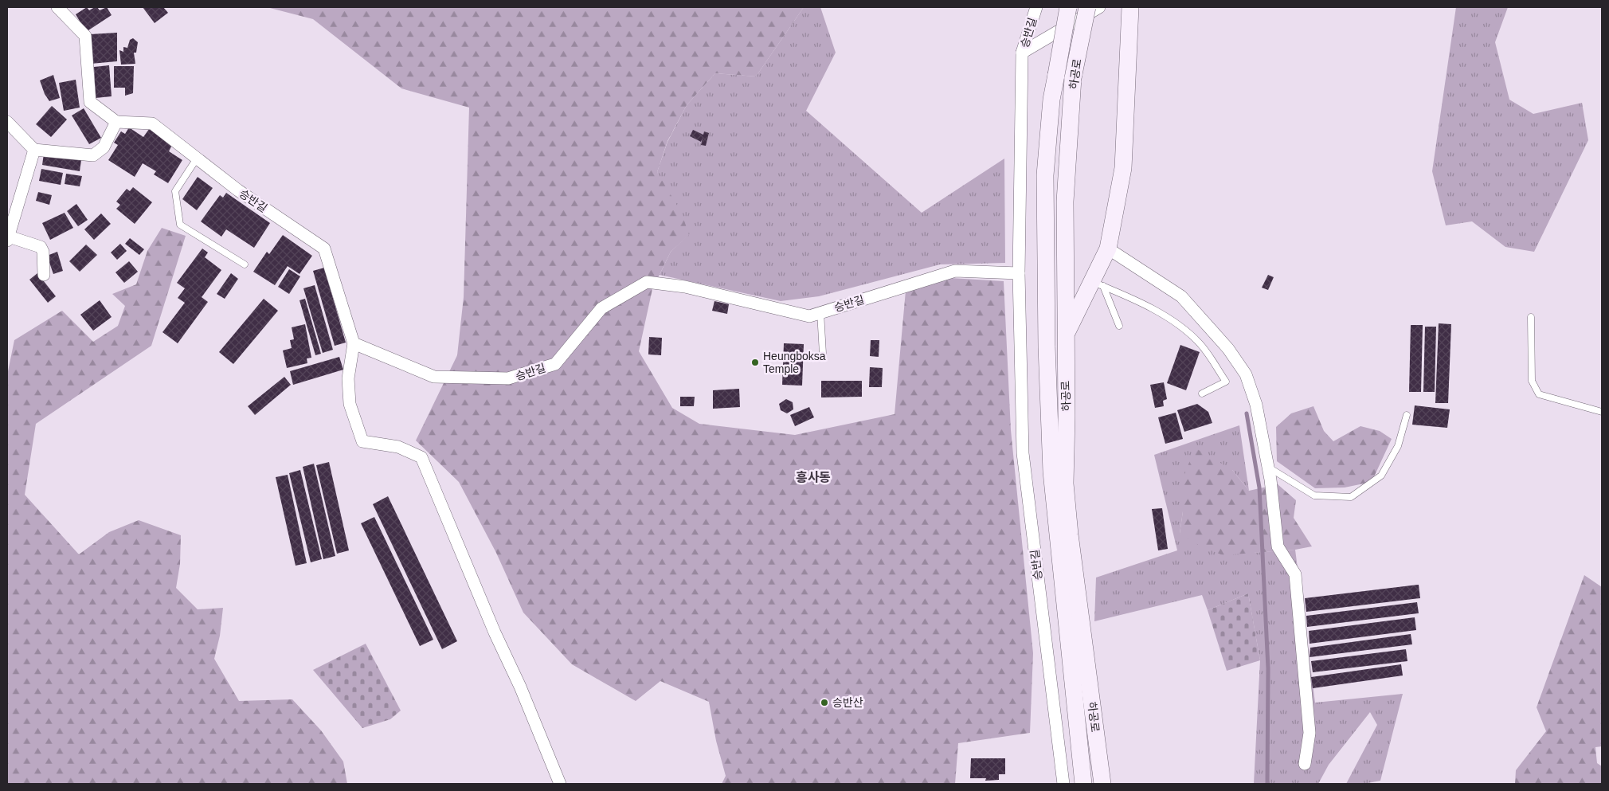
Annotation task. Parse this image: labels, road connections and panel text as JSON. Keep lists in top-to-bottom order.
{
  "streets": {
    "street": ["승반길", "하공로"]
  },
  "districts": ["흥사동"],
  "places": ["Heungboksa Temple", "승반산"]
}
